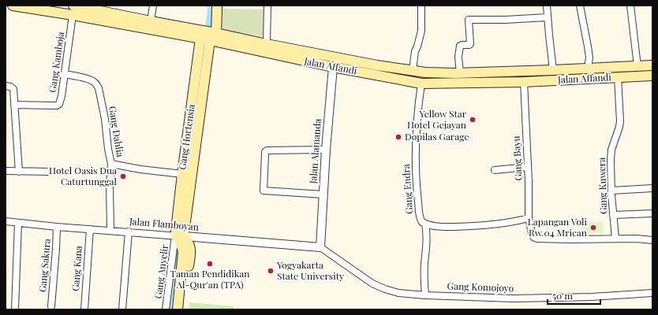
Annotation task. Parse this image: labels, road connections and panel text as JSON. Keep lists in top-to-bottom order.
{
  "streets": {
    "main road": ["Jalan Affandi", "Gang Hortensia"],
    "street": [
      "Gang Kamboja",
      "Gang Dahlia",
      "Jalan Alamanda",
      "Gang Bayu",
      "Gang Kuwera",
      "Gang Endra",
      "Jalan Flamboyan",
      "Gang Sakura",
      "Gang Kana",
      "Gang Anyelir",
      "Gang Komojoyo"
    ]
  },
  "crossings": [
    ["Gang Kamboja", "Jalan Affandi"],
    ["Gang Kamboja", "Gang Dahlia"],
    ["Jalan Affandi", "Gang Hortensia"],
    ["Jalan Affandi", "Jalan Alamanda"],
    ["Jalan Affandi", "Gang Bayu"],
    ["Jalan Affandi", "Gang Kuwera"],
    ["Jalan Affandi", "Gang Endra"],
    ["Gang Dahlia", "Gang Hortensia"],
    ["Gang Hortensia", "Jalan Flamboyan"],
    ["Gang Hortensia", "Gang Anyelir"],
    ["Jalan Alamanda", "Jalan Flamboyan"],
    ["Jalan Alamanda", "Gang Komojoyo"],
    ["Gang Bayu", "Gang Kuwera"],
    ["Gang Bayu", "Gang Endra"],
    ["Jalan Flamboyan", "Gang Sakura"],
    ["Jalan Flamboyan", "Gang Kana"],
    ["Jalan Flamboyan", "Gang Anyelir"],
    ["Jalan Flamboyan", "Gang Komojoyo"]
  ],
  "places": [
    "Yellow Star Hotel Gejayan",
    "Dopilas Garage",
    "Hotel Oasis Dua Caturtunggal",
    "Lapangan Voli Rw 04 Mrican",
    "Taman Pendidikan Al-Qur'an (TPA)",
    "Yogyakarta State University"
  ],
  "scale_bar": "50 m"
}
